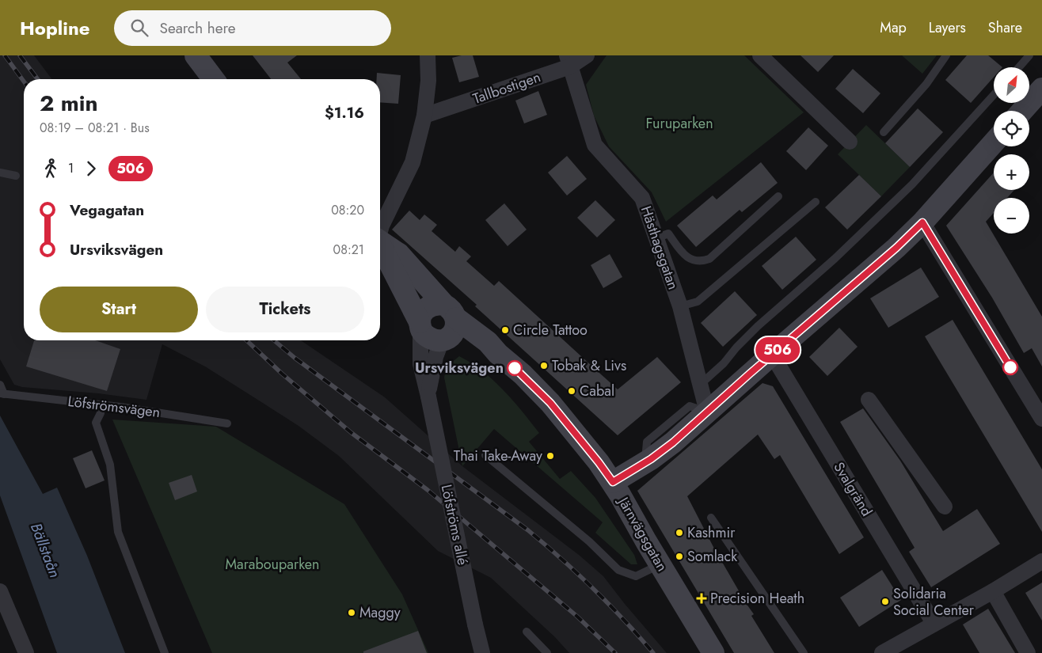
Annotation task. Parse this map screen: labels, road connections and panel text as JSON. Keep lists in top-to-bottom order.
{
  "streets": {
    "street": [
      "Tallbostigen",
      "Hästhagsgatan",
      "Svalgränd",
      "Löfströms allé",
      "Järnvägsgatan"
    ],
    "lane": ["Löfströmsvägen"]
  },
  "crossings": [
    ["Tallbostigen", "Hästhagsgatan"],
    ["Löfströms allé", "Järnvägsgatan"]
  ],
  "water": ["Bällstaån"],
  "parks": ["Furuparken", "Marabouparken"],
  "places": {
    "other": [
      "Circle Tattoo",
      "Tobak & Livs",
      "Ursviksvägen",
      "Cabal",
      "Thai Take-Away",
      "Kashmir",
      "Somlack",
      "Solidaria Social Center",
      "Maggy"
    ],
    "health": ["Precision Heath"]
  },
  "lines": ["bus line 506"],
  "north": "top right",
  "page": {
    "header": "Hopline",
    "search": "Search here",
    "nav": ["Map", "Layers", "Share"],
    "on_map": "506",
    "map_buttons": ["+", "−"],
    "heading": ["2 min", "08:19 – 08:21 · Bus", "$1.16"],
    "legs": ["1", "506"],
    "list": [
      {
        "name": "Vegagatan",
        "value": "08:20"
      },
      {
        "name": "Ursviksvägen",
        "value": "08:21"
      }
    ],
    "buttons": ["Start", "Tickets"]
  }
}
